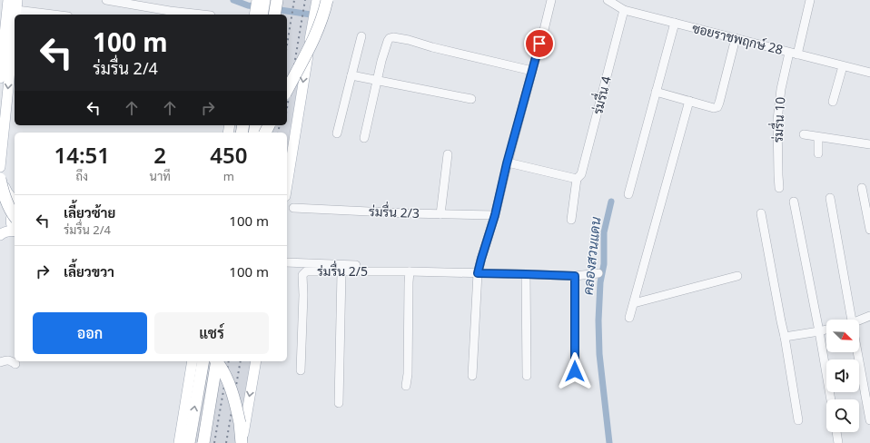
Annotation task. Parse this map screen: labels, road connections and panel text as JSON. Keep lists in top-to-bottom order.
{
  "streets": {
    "street": [
      "ซอยราชพฤกษ์ 28",
      "ร่มรื่น 4",
      "ร่มรื่น 10",
      "ร่มรื่น 2/3",
      "ร่มรื่น 2/5"
    ]
  },
  "crossings": [
    ["ซอยราชพฤกษ์ 28", "ร่มรื่น 4"],
    ["ซอยราชพฤกษ์ 28", "ร่มรื่น 10"]
  ],
  "water": ["คลองสวนแดน"],
  "north": "bottom right",
  "page": {
    "turn": ["100 m", "ร่มรื่น 2/4"],
    "eta": [
      "14:51",
      "ถึง",
      "2",
      "นาที",
      "450",
      "m"
    ],
    "list": [
      {
        "name": "เลี้ยวซ้าย",
        "note": "ร่มรื่น 2/4",
        "value": "100 m"
      },
      {
        "name": "เลี้ยวขวา",
        "value": "100 m"
      }
    ],
    "buttons": ["ออก", "แชร์"]
  }
}
